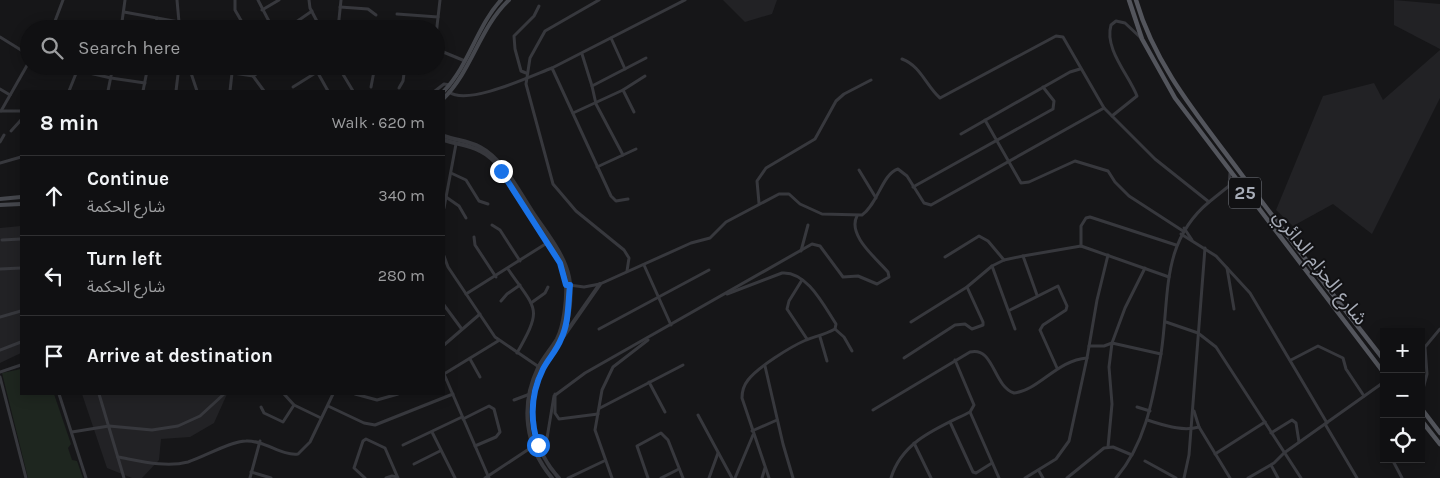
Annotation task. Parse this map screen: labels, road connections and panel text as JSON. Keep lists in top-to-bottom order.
{
  "streets": {
    "main road": ["25", "شارع الحزام الدائري"]
  },
  "page": {
    "search": "Search here",
    "heading": ["8 min", "Walk · 620 m"],
    "list": [
      ["Continue", "شارع الحكمة", "340 m"],
      ["Turn left", "شارع الحكمة", "280 m"],
      "Arrive at destination"
    ],
    "map_buttons": ["+", "−"]
  }
}
